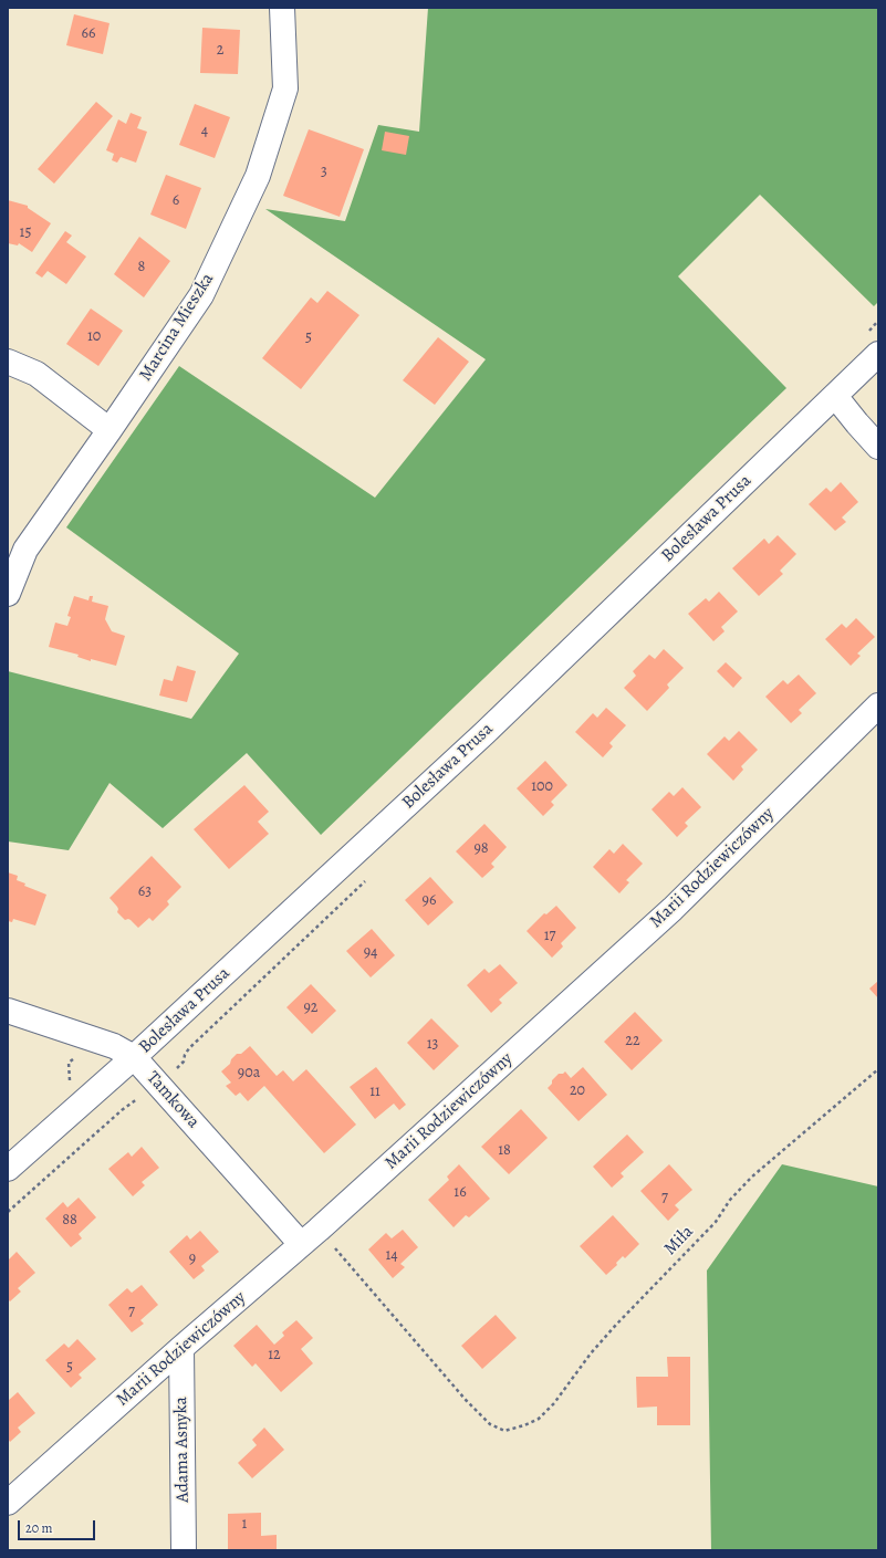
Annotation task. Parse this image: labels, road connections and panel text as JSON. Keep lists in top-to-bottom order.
{
  "streets": {
    "street": [
      "Marcina Mieszka",
      "Bolesława Prusa",
      "Marii Rodziewiczówny",
      "Tamkowa",
      "Adama Asnyka"
    ],
    "path": ["Miła"]
  },
  "crossings": [
    ["Bolesława Prusa", "Tamkowa"],
    ["Marii Rodziewiczówny", "Tamkowa"],
    ["Marii Rodziewiczówny", "Miła"],
    ["Marii Rodziewiczówny", "Adama Asnyka"],
    ["Tamkowa", "Miła"]
  ],
  "house_numbers": [
    "66",
    "2",
    "4",
    "3",
    "6",
    "15",
    "8",
    "10",
    "5",
    "100",
    "98",
    "63",
    "96",
    "17",
    "94",
    "92",
    "22",
    "13",
    "90a",
    "20",
    "11",
    "18",
    "16",
    "7",
    "88",
    "14",
    "9",
    "7",
    "12",
    "5",
    "1"
  ],
  "scale_bar": "20 m"
}
